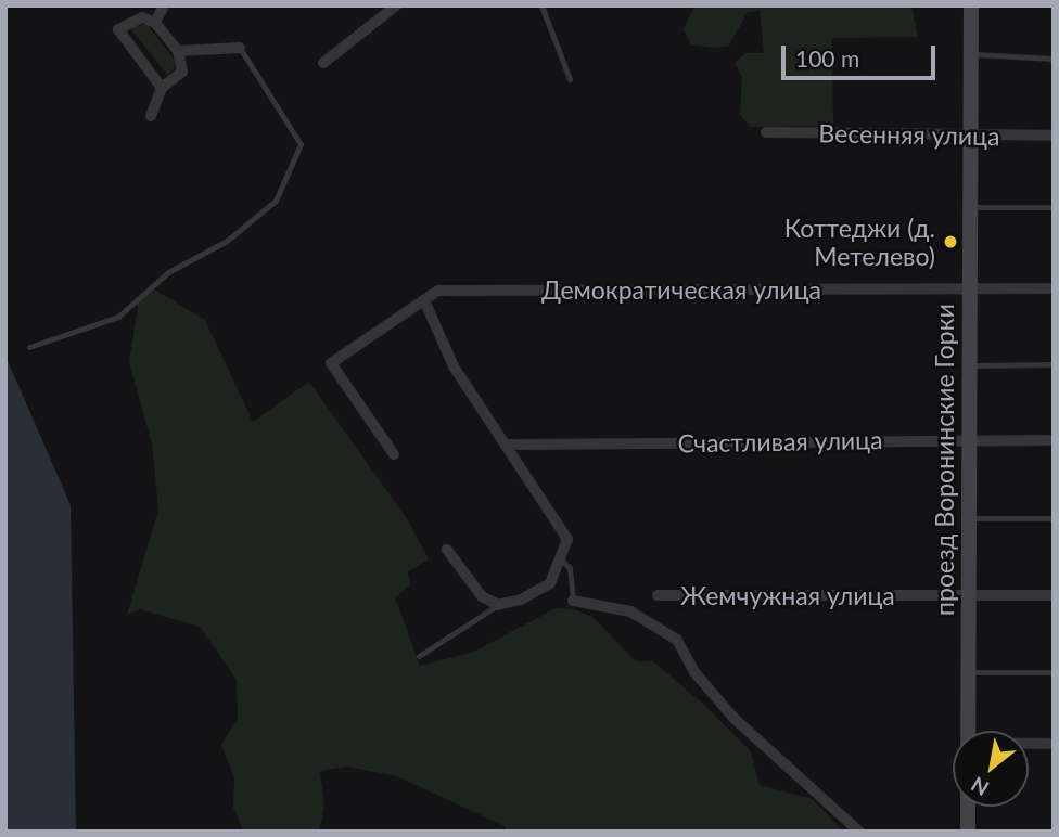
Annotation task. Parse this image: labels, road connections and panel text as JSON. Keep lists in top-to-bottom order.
{
  "streets": {
    "street": [
      "Весенняя улица",
      "Демократическая улица",
      "Счастливая улица",
      "проезд Воронинские Горки",
      "Жемчужная улица"
    ]
  },
  "crossings": [
    ["Весенняя улица", "проезд Воронинские Горки"],
    ["Демократическая улица", "проезд Воронинские Горки"],
    ["Счастливая улица", "проезд Воронинские Горки"],
    ["проезд Воронинские Горки", "Жемчужная улица"]
  ],
  "places": ["Коттеджи (д. Метелево)"],
  "scale_bar": "100 m",
  "north": "bottom left"
}
